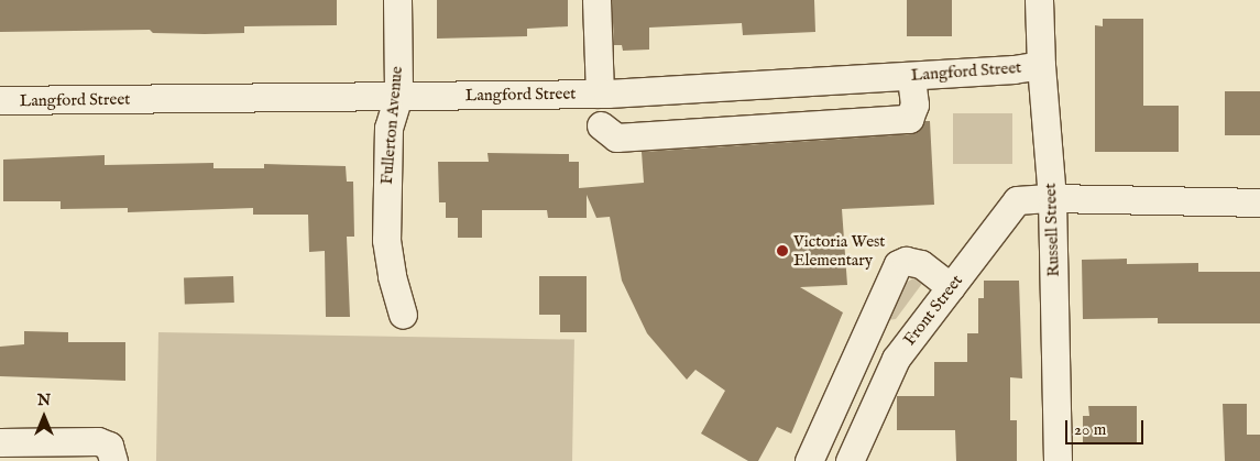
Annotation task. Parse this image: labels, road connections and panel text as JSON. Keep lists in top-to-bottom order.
{
  "streets": {
    "street": [
      "Langford Street",
      "Fullerton Avenue",
      "Russell Street",
      "Front Street"
    ]
  },
  "crossings": [
    ["Langford Street", "Fullerton Avenue"],
    ["Langford Street", "Russell Street"],
    ["Russell Street", "Front Street"]
  ],
  "places": ["Victoria West Elementary"],
  "scale_bar": "20 m",
  "north": "top"
}
